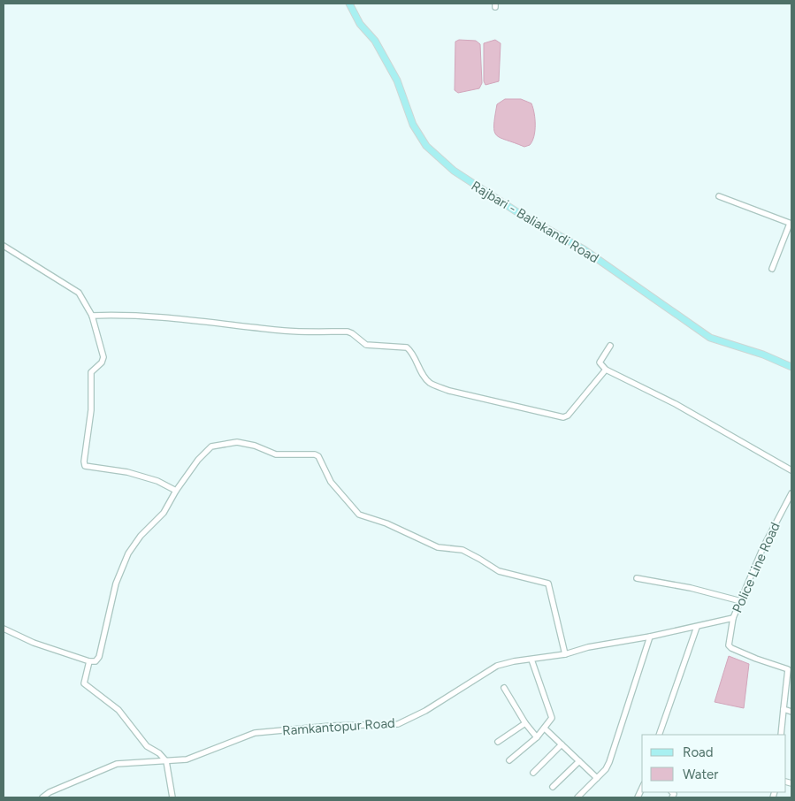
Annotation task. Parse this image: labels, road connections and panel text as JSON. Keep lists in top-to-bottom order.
{
  "streets": {
    "main road": ["Rajbari - Baliakandi Road"],
    "street": ["Police Line Road", "Ramkantopur Road"]
  },
  "crossings": [
    ["Police Line Road", "Ramkantopur Road"]
  ],
  "legend": ["Road", "Water"]
}
